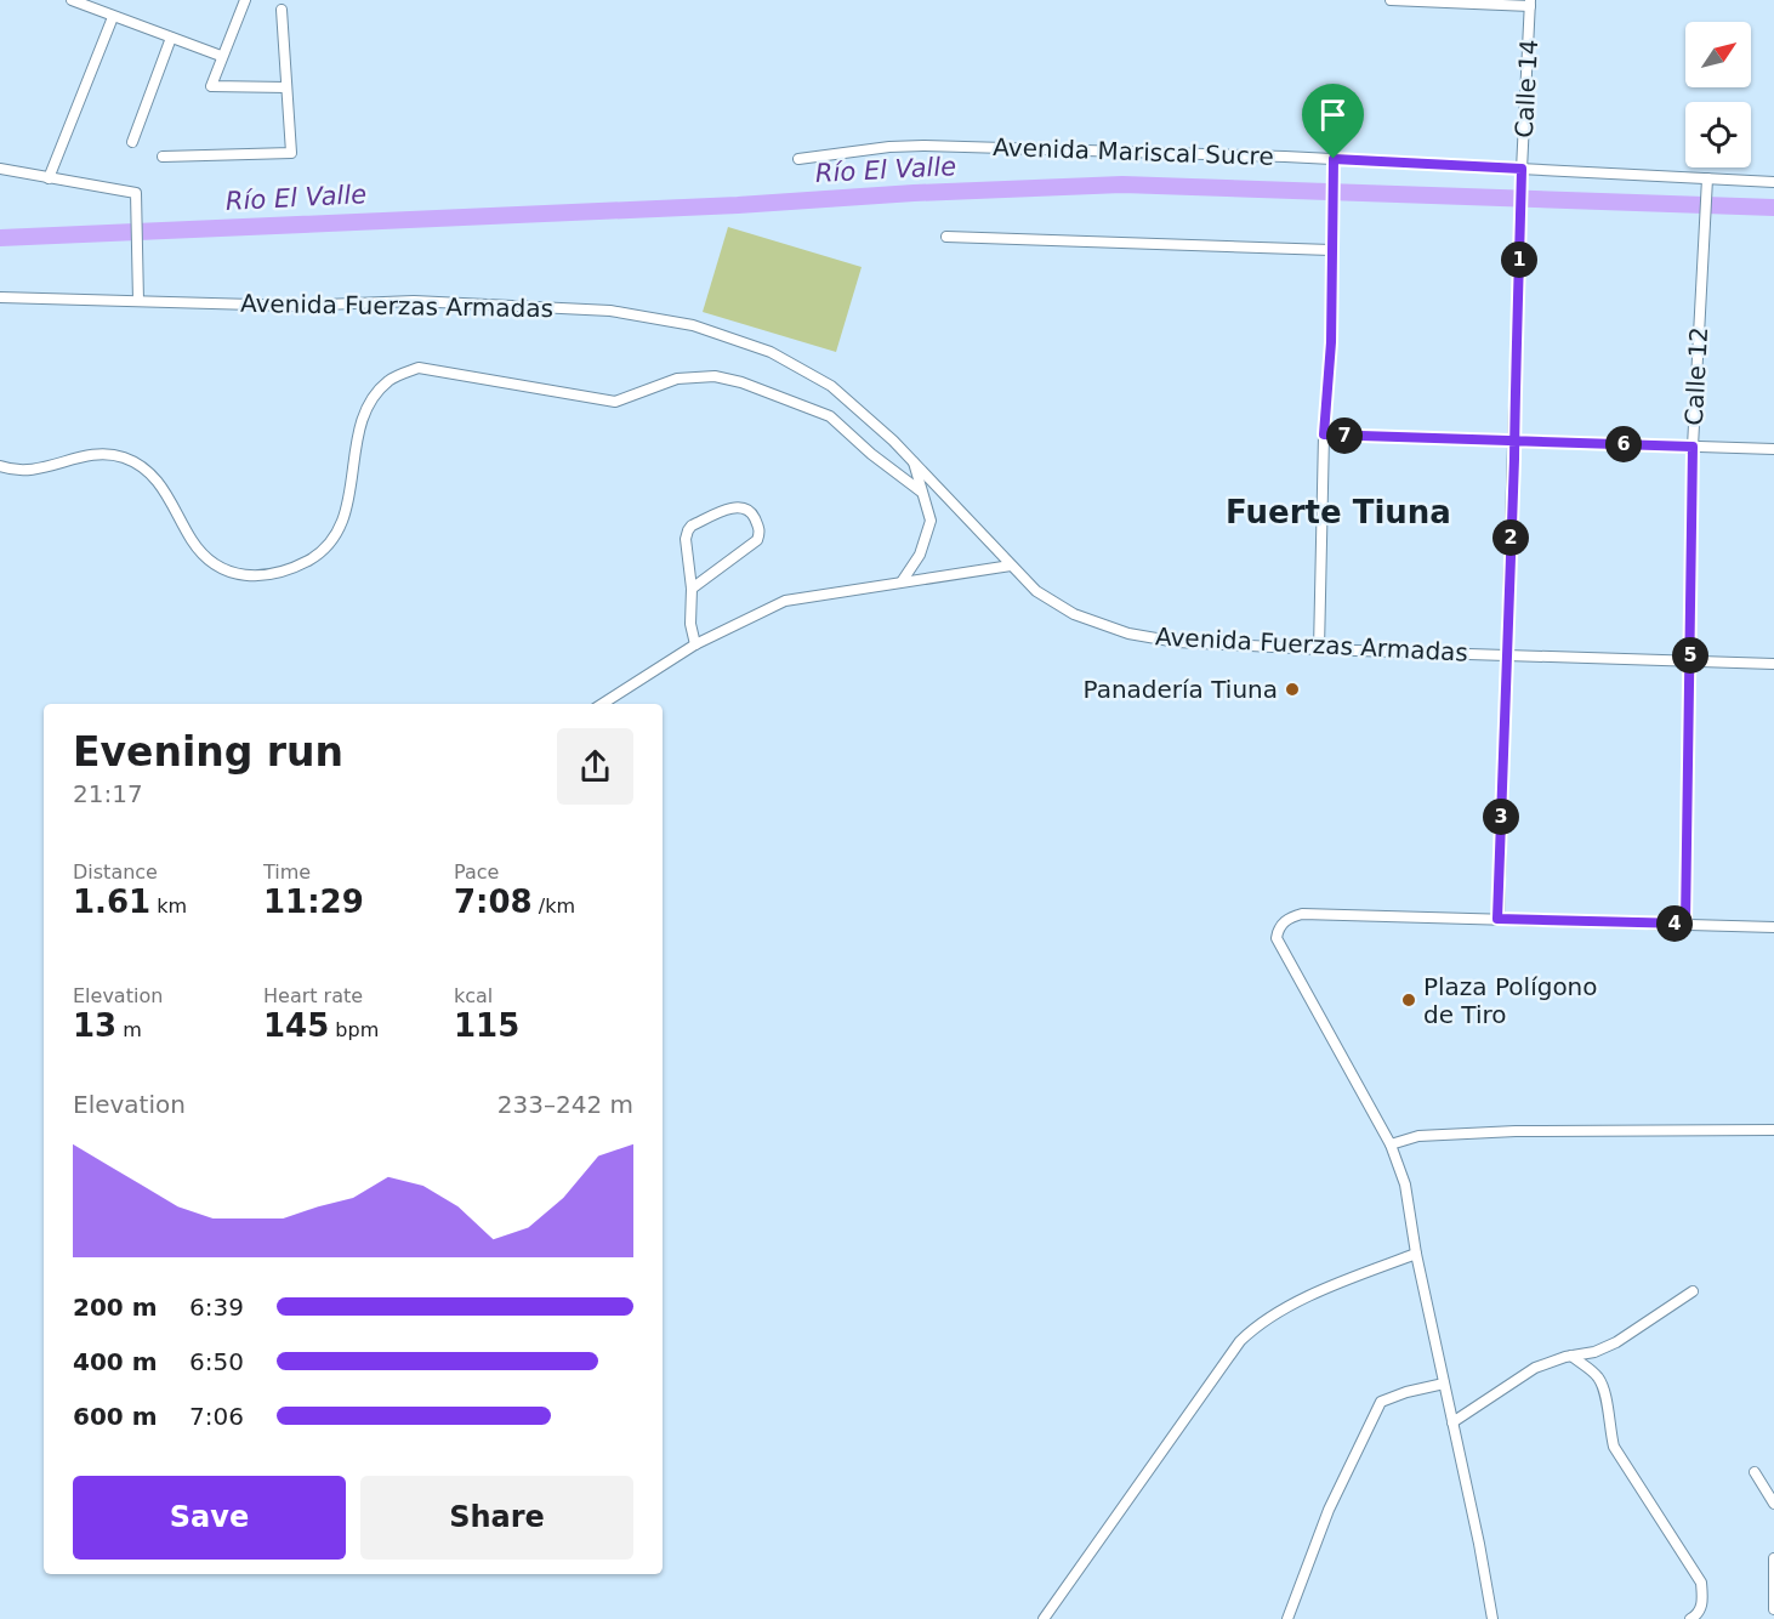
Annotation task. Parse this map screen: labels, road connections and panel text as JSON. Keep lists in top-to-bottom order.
{
  "streets": {
    "street": [
      "Calle 14",
      "Avenida Mariscal Sucre",
      "Avenida Fuerzas Armadas",
      "Calle 12"
    ]
  },
  "crossings": [
    ["Calle 14", "Avenida Mariscal Sucre"],
    ["Calle 14", "Avenida Fuerzas Armadas"],
    ["Avenida Mariscal Sucre", "Calle 12"],
    ["Avenida Fuerzas Armadas", "Calle 12"]
  ],
  "districts": ["Fuerte Tiuna"],
  "water": ["Río El Valle"],
  "places": ["Panadería Tiuna", "Plaza Polígono de Tiro"],
  "north": "top right",
  "page": {
    "pins": [
      "1",
      "7",
      "6",
      "2",
      "5",
      "3",
      "4"
    ],
    "heading": ["Evening run", "21:17"],
    "stats": [
      ["Distance", "1.61 km"],
      ["Time", "11:29"],
      ["Pace", "7:08 /km"],
      ["Elevation", "13 m"],
      ["Heart rate", "145 bpm"],
      ["kcal", "115"]
    ],
    "chart": ["Elevation", "233–242 m"],
    "list": [
      {
        "name": "200 m",
        "note": "6:39"
      },
      {
        "name": "400 m",
        "note": "6:50"
      },
      {
        "name": "600 m",
        "note": "7:06"
      }
    ],
    "buttons": ["Save", "Share"]
  }
}
